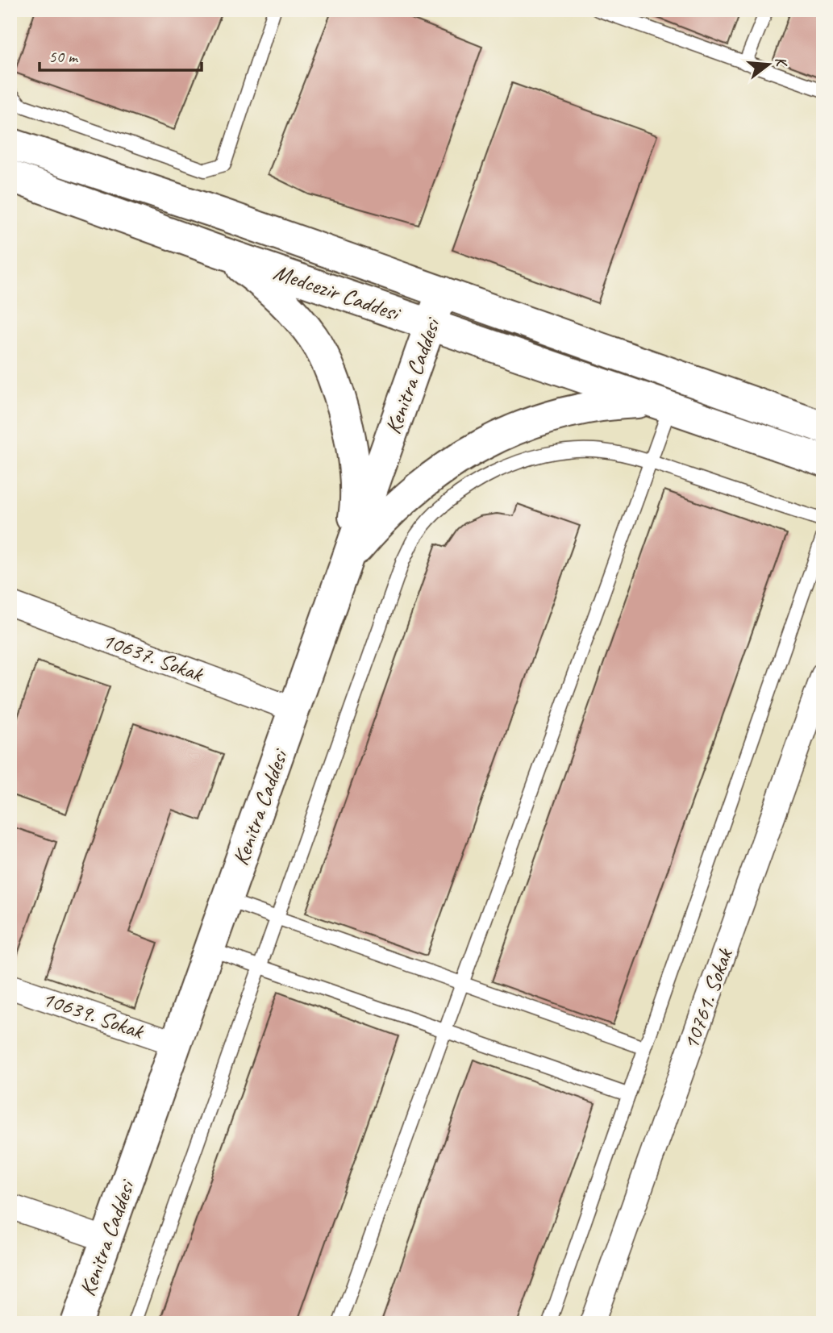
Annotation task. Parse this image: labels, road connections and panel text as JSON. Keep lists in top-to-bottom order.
{
  "streets": {
    "street": [
      "Medcezir Caddesi",
      "Kenitra Caddesi",
      "10637. Sokak",
      "10761. Sokak",
      "10639. Sokak"
    ]
  },
  "crossings": [
    ["Medcezir Caddesi", "Kenitra Caddesi"],
    ["Kenitra Caddesi", "10637. Sokak"],
    ["Kenitra Caddesi", "10639. Sokak"]
  ],
  "scale_bar": "50 m",
  "north": "right"
}
